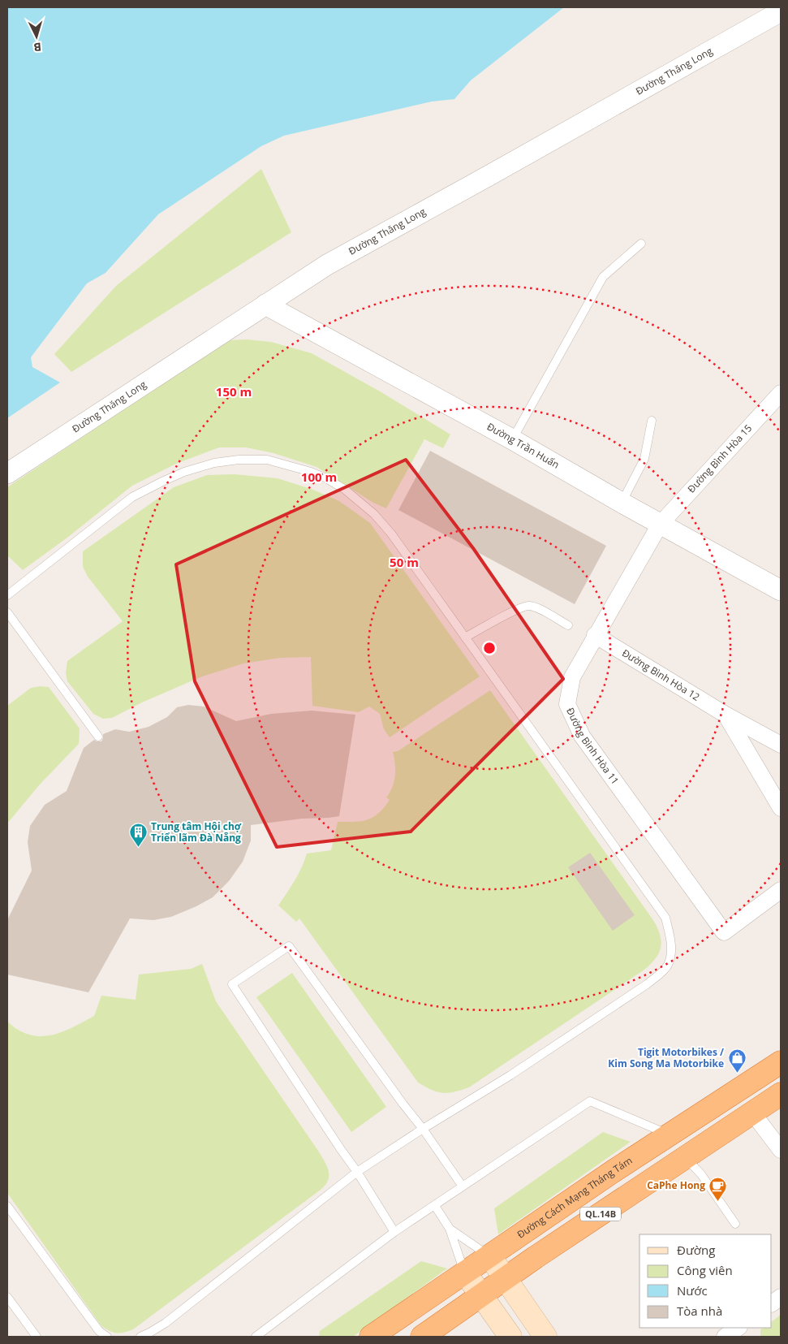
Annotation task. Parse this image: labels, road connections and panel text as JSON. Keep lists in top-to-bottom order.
{
  "streets": {
    "highway": ["Đường Cách Mạng Tháng Tám", "QL.14B"],
    "street": [
      "Đường Thăng Long",
      "Đường Trần Huấn",
      "Đường Bình Hòa 15",
      "Đường Bình Hòa 12",
      "Đường Bình Hòa 11"
    ]
  },
  "crossings": [
    ["Đường Thăng Long", "Đường Trần Huấn"],
    ["Đường Trần Huấn", "Đường Bình Hòa 15"],
    ["Đường Trần Huấn", "Đường Bình Hòa 11"],
    ["Đường Bình Hòa 15", "Đường Bình Hòa 11"],
    ["Đường Bình Hòa 12", "Đường Bình Hòa 11"]
  ],
  "places": {
    "building": ["Trung tâm Hội chợ Triển lãm Đà Nẵng"],
    "shop": ["Tigit Motorbikes / Kim Song Ma Motorbike"],
    "cafe": ["CaPhe Hong"]
  },
  "legend": [
    "Đường",
    "Công viên",
    "Nước",
    "Tòa nhà"
  ],
  "north": "bottom",
  "rings": ["150 m", "100 m", "50 m"]
}
